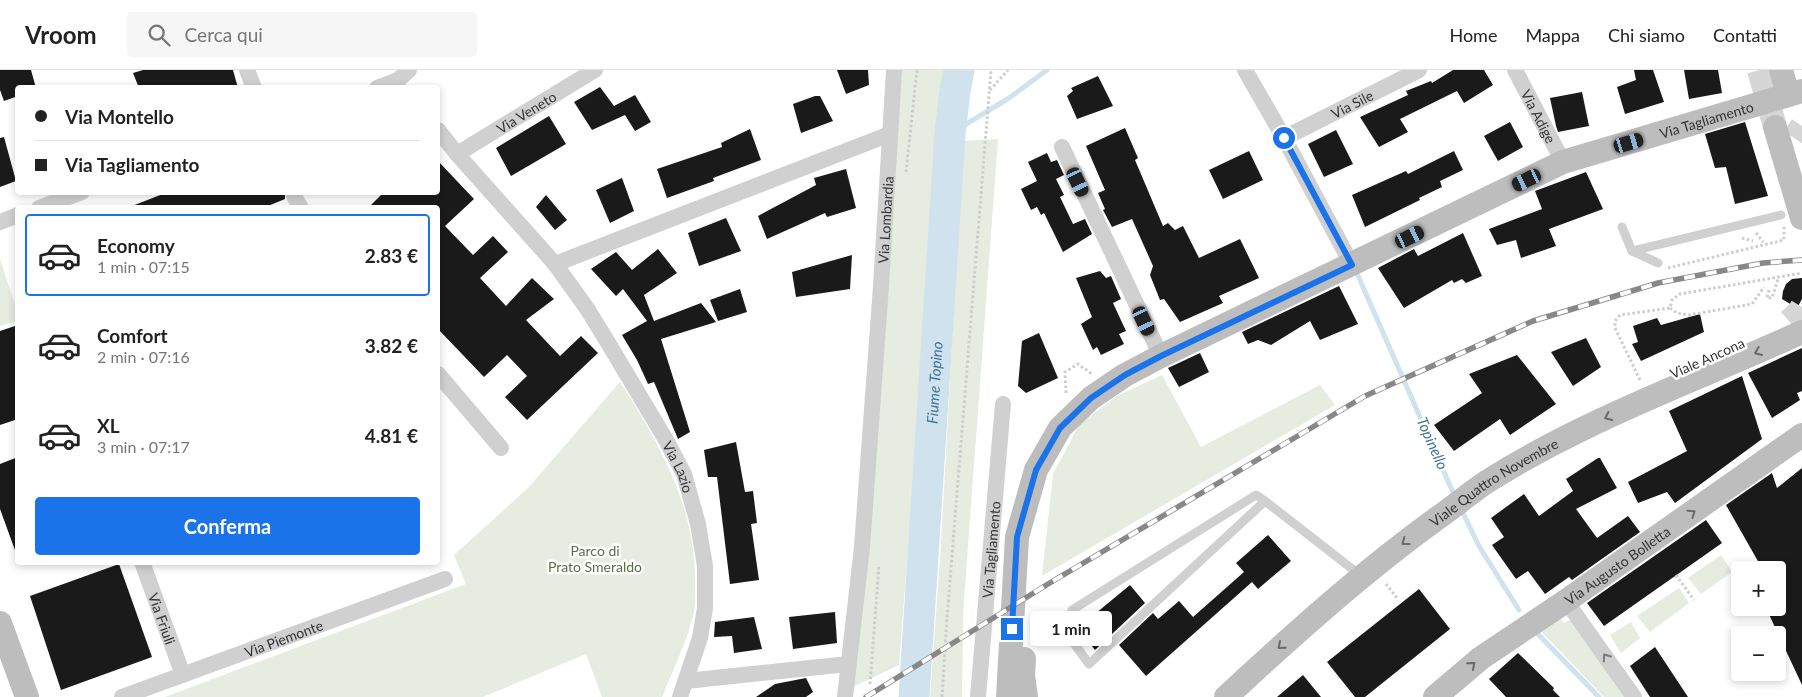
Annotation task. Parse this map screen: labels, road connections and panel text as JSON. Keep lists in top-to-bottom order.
{
  "streets": {
    "main road": [
      "Via Tagliamento",
      "Viale Ancona",
      "Viale Quattro Novembre",
      "Via Augusto Bolletta"
    ],
    "street": [
      "Via Sile",
      "Via Veneto",
      "Via Adige",
      "Via Lombardia",
      "Via Lazio",
      "Via Friuli",
      "Via Piemonte"
    ]
  },
  "crossings": [
    ["Via Veneto", "Via Lazio"],
    ["Via Adige", "Via Tagliamento"],
    ["Viale Ancona", "Viale Quattro Novembre"],
    ["Via Friuli", "Via Piemonte"]
  ],
  "one_way": ["Viale Ancona", "Viale Quattro Novembre", "Via Augusto Bolletta"],
  "water": ["Fiume Topino", "Topinello"],
  "parks": ["Parco di Prato Smeraldo"],
  "page": {
    "header": "Vroom",
    "search": "Cerca qui",
    "nav": [
      "Home",
      "Mappa",
      "Chi siamo",
      "Contatti"
    ],
    "banner": ["Via Montello", "Via Tagliamento"],
    "list": [
      {
        "name": "Economy",
        "note": "1 min · 07:15",
        "value": "2.83 €"
      },
      {
        "name": "Comfort",
        "note": "2 min · 07:16",
        "value": "3.82 €"
      },
      {
        "name": "XL",
        "note": "3 min · 07:17",
        "value": "4.81 €"
      }
    ],
    "buttons": "Conferma",
    "map_buttons": ["+", "−"],
    "bubble": "1 min"
  }
}
